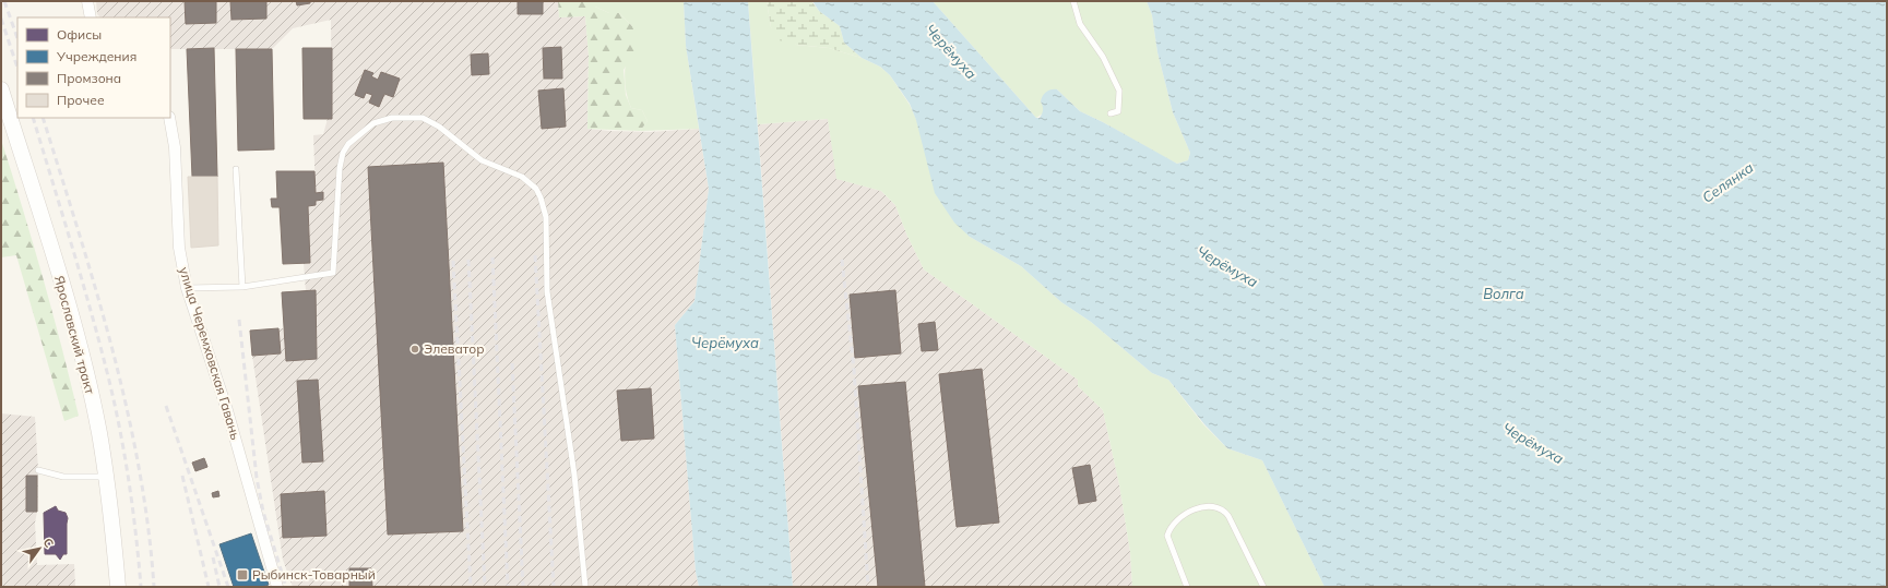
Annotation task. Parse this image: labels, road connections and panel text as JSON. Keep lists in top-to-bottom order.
{
  "streets": {
    "street": ["Ярославский тракт", "улица Черемховская Гавань"]
  },
  "water": ["Черёмуха", "Селянка", "Волга"],
  "places": {
    "other": ["Элеватор"],
    "transit": ["Рыбинск-Товарный"]
  },
  "legend": [
    "Офисы",
    "Учреждения",
    "Промзона",
    "Прочее"
  ],
  "north": "top right"
}
